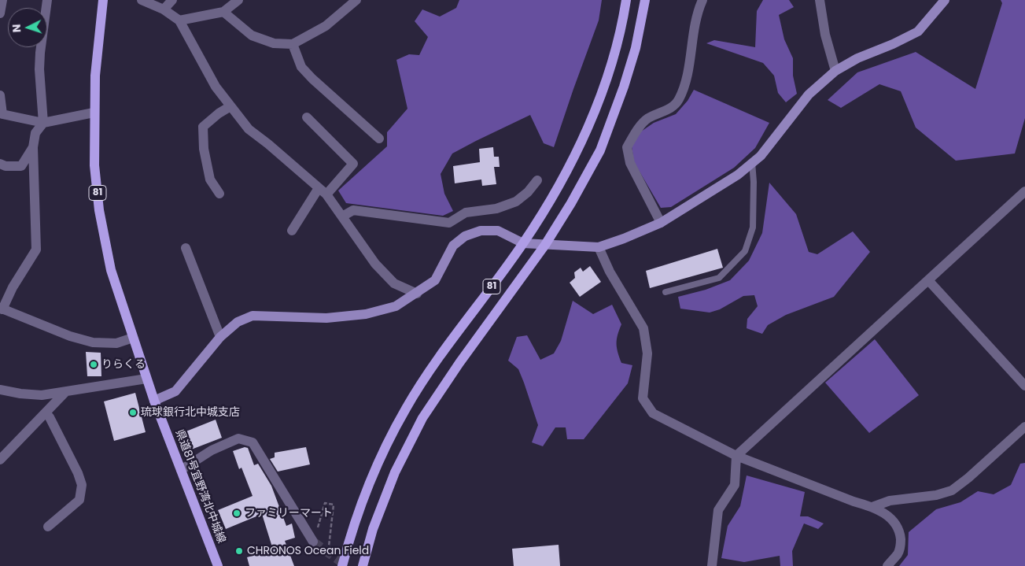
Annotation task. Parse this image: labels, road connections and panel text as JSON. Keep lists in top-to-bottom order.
{
  "streets": {
    "main road": ["81", "県道81号宜野湾北中城線"]
  },
  "places": [
    "りらくる",
    "琉球銀行北中城支店",
    "ファミリーマート",
    "CHRONOS Ocean Field"
  ],
  "north": "left"
}
